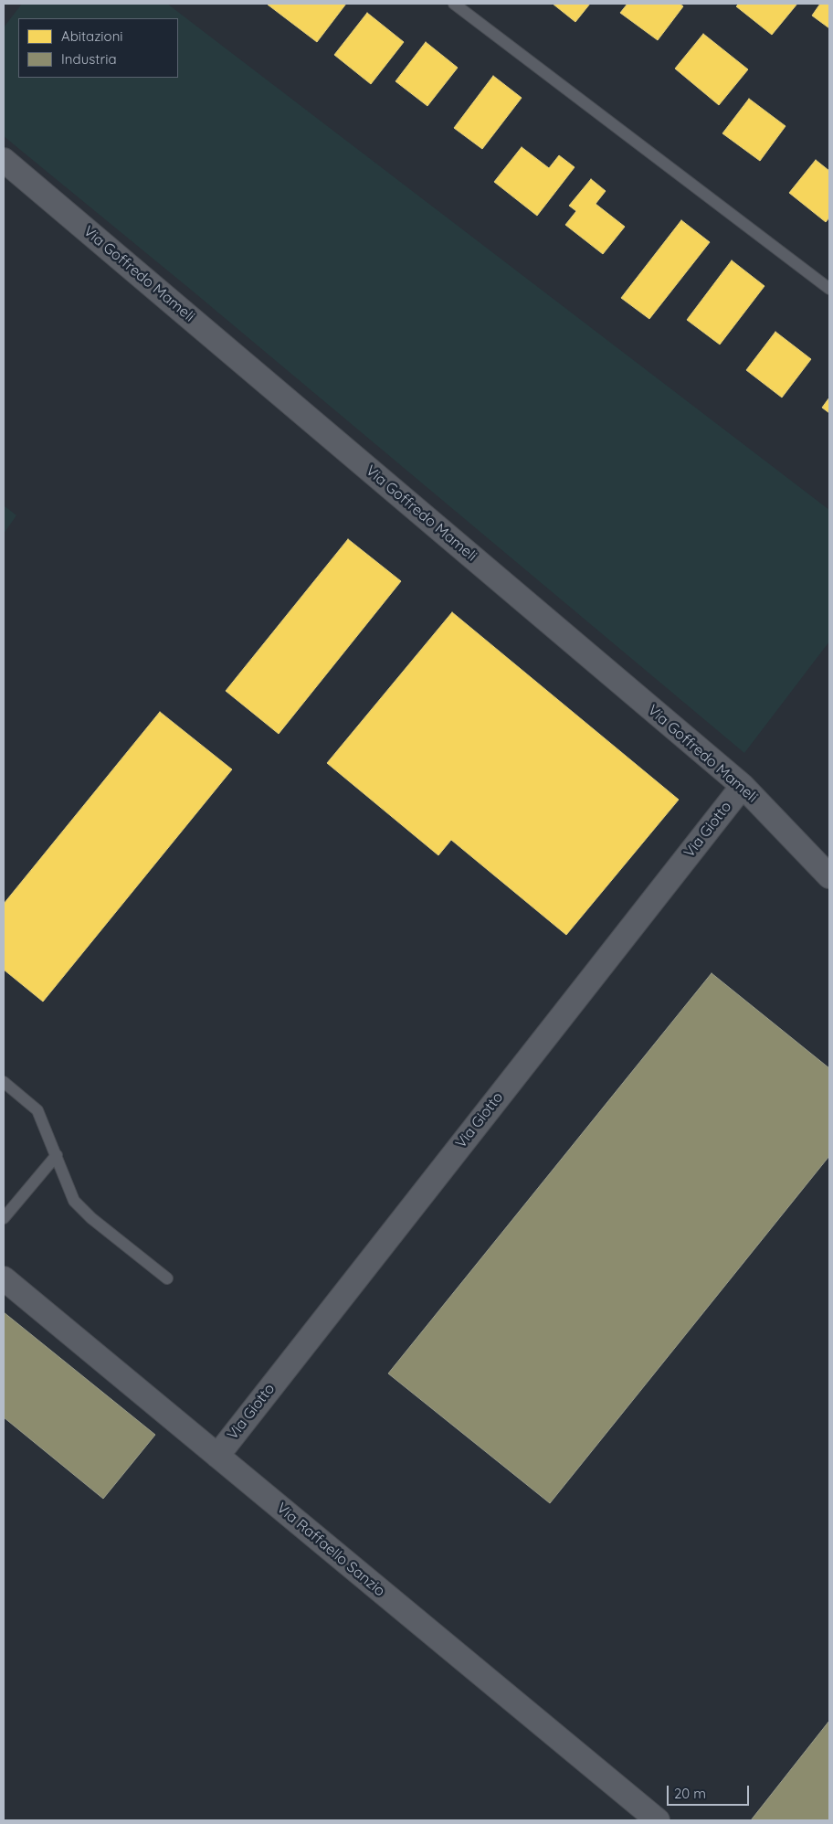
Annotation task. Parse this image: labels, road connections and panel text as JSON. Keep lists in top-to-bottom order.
{
  "streets": {
    "street": ["Via Goffredo Mameli", "Via Giotto", "Via Raffaello Sanzio"]
  },
  "crossings": [
    ["Via Goffredo Mameli", "Via Giotto"],
    ["Via Giotto", "Via Raffaello Sanzio"]
  ],
  "legend": ["Abitazioni", "Industria"],
  "scale_bar": "20 m"
}
